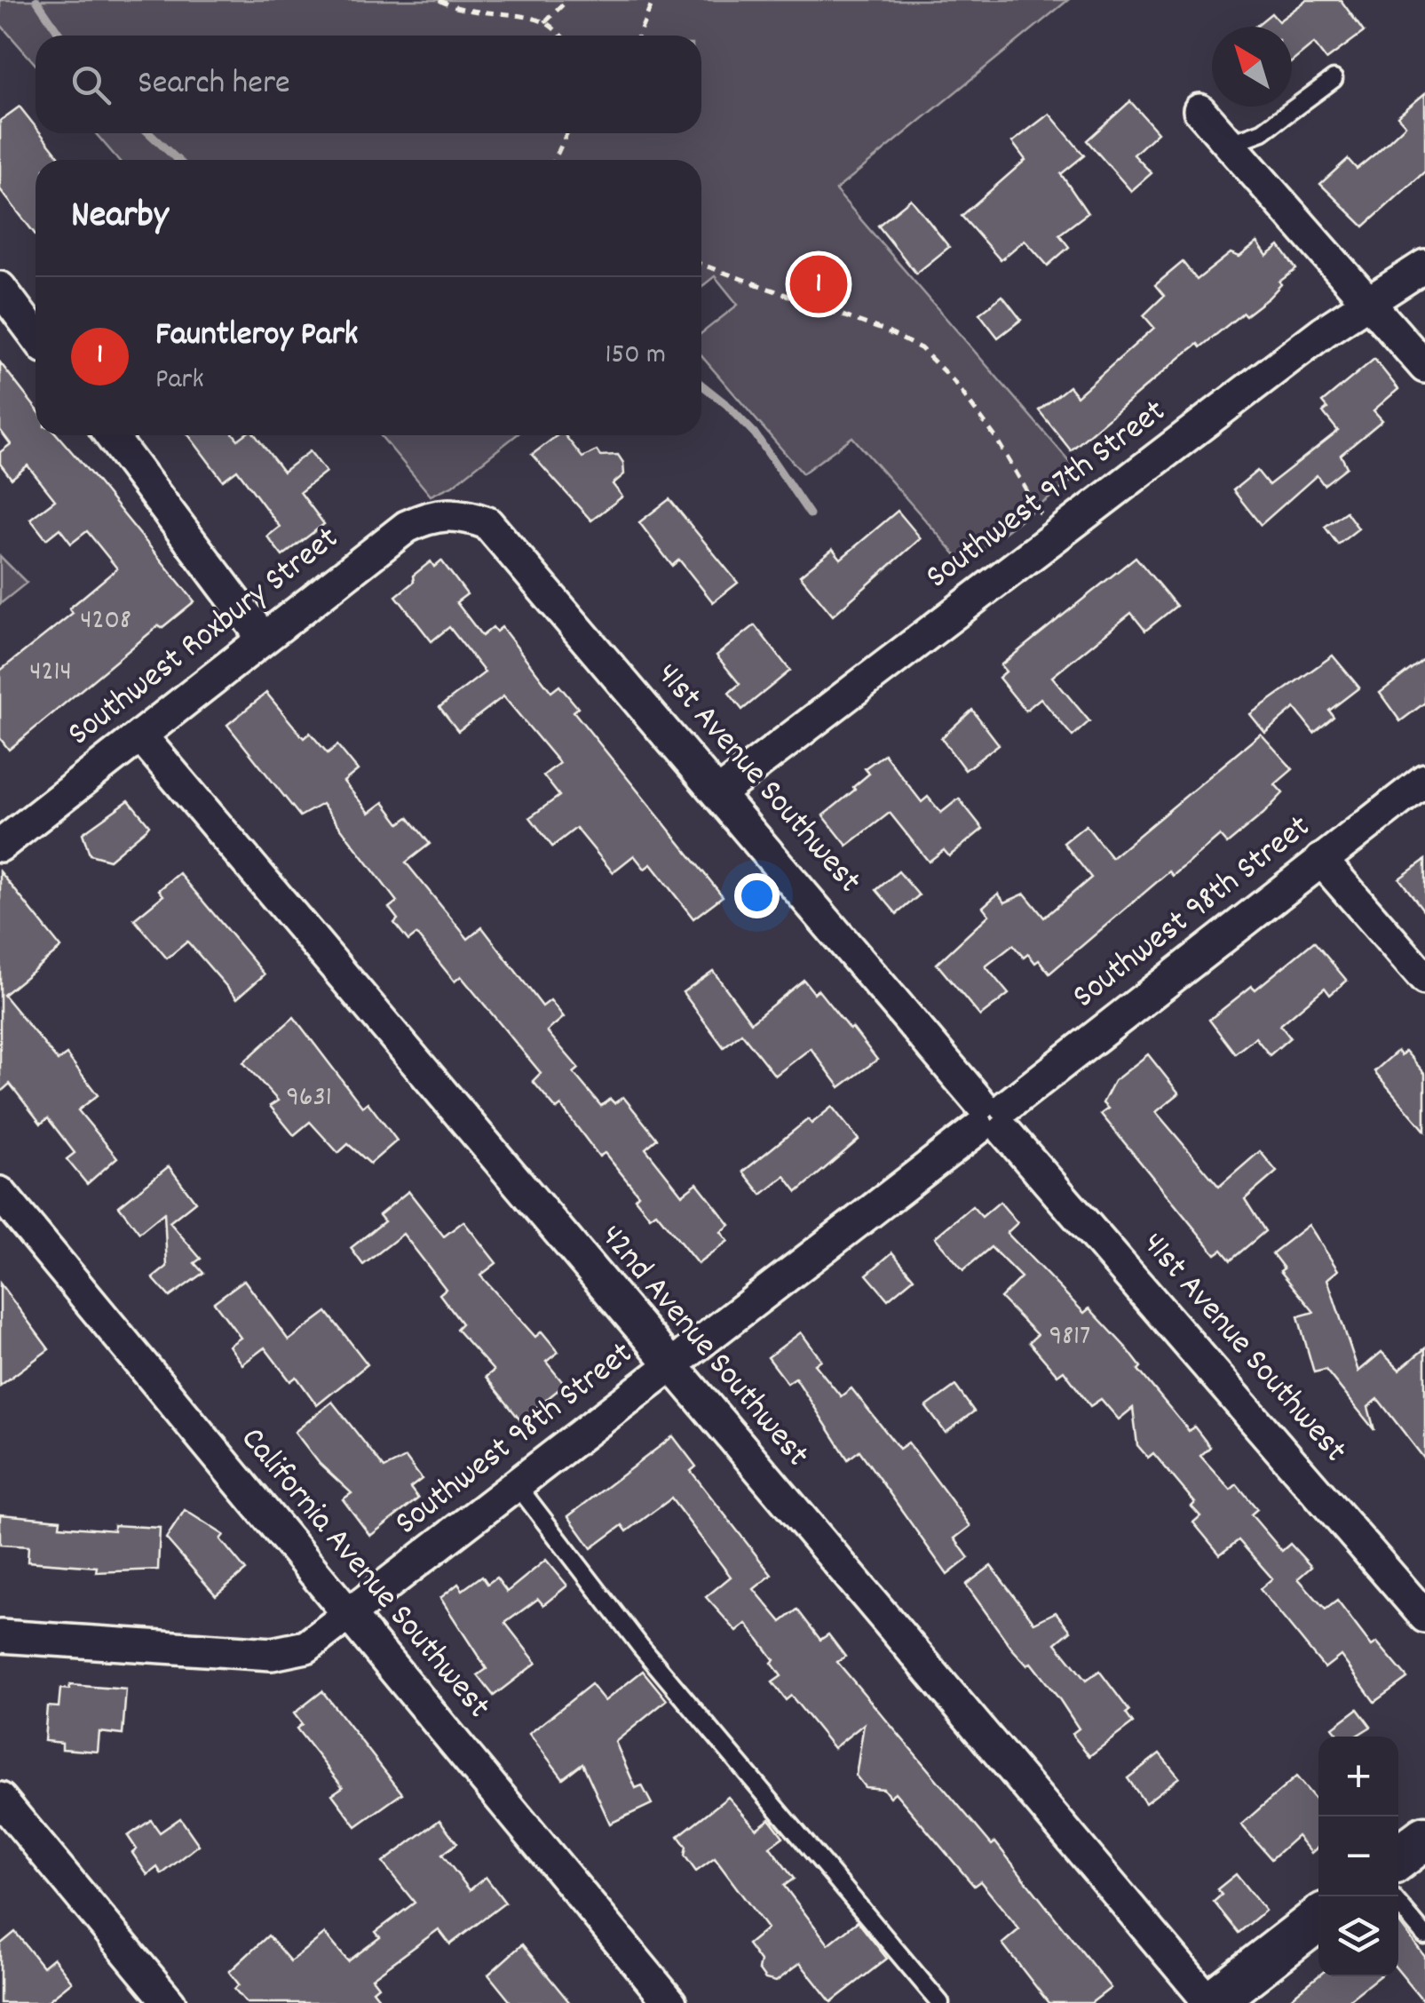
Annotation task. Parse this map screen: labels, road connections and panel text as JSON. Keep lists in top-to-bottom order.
{
  "streets": {
    "street": [
      "Southwest 97th Street",
      "Southwest Roxbury Street",
      "41st Avenue Southwest",
      "Southwest 98th Street",
      "42nd Avenue Southwest",
      "California Avenue Southwest"
    ]
  },
  "crossings": [
    ["Southwest 97th Street", "41st Avenue Southwest"],
    ["Southwest Roxbury Street", "41st Avenue Southwest"],
    ["Southwest Roxbury Street", "42nd Avenue Southwest"],
    ["41st Avenue Southwest", "Southwest 98th Street"],
    ["Southwest 98th Street", "42nd Avenue Southwest"],
    ["Southwest 98th Street", "California Avenue Southwest"]
  ],
  "house_numbers": [
    "4208",
    "4214",
    "9631",
    "9817"
  ],
  "north": "top left",
  "page": {
    "search": "Search here",
    "heading": "Nearby",
    "pins": "1",
    "list": [
      {
        "mark": "1",
        "name": "Fauntleroy Park",
        "note": "Park",
        "value": "150 m"
      }
    ],
    "map_buttons": ["+", "−"]
  }
}
